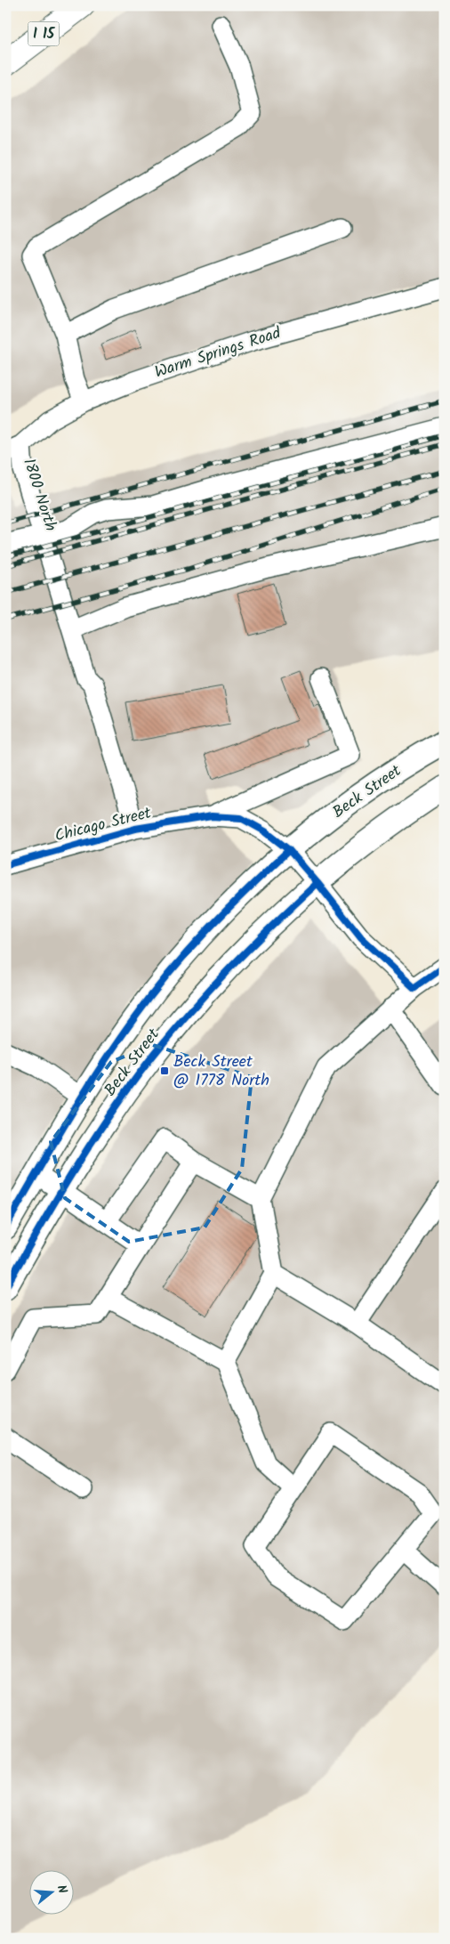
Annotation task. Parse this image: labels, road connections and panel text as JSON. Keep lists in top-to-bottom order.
{
  "streets": {
    "highway": ["I 15"],
    "main road": ["Beck Street"],
    "street": ["Warm Springs Road", "1800 North", "Chicago Street"]
  },
  "crossings": [
    ["Warm Springs Road", "1800 North"],
    ["1800 North", "Chicago Street"],
    ["Beck Street", "Chicago Street"]
  ],
  "places": {
    "transit": ["Beck Street @ 1778 North"]
  },
  "north": "right"
}
